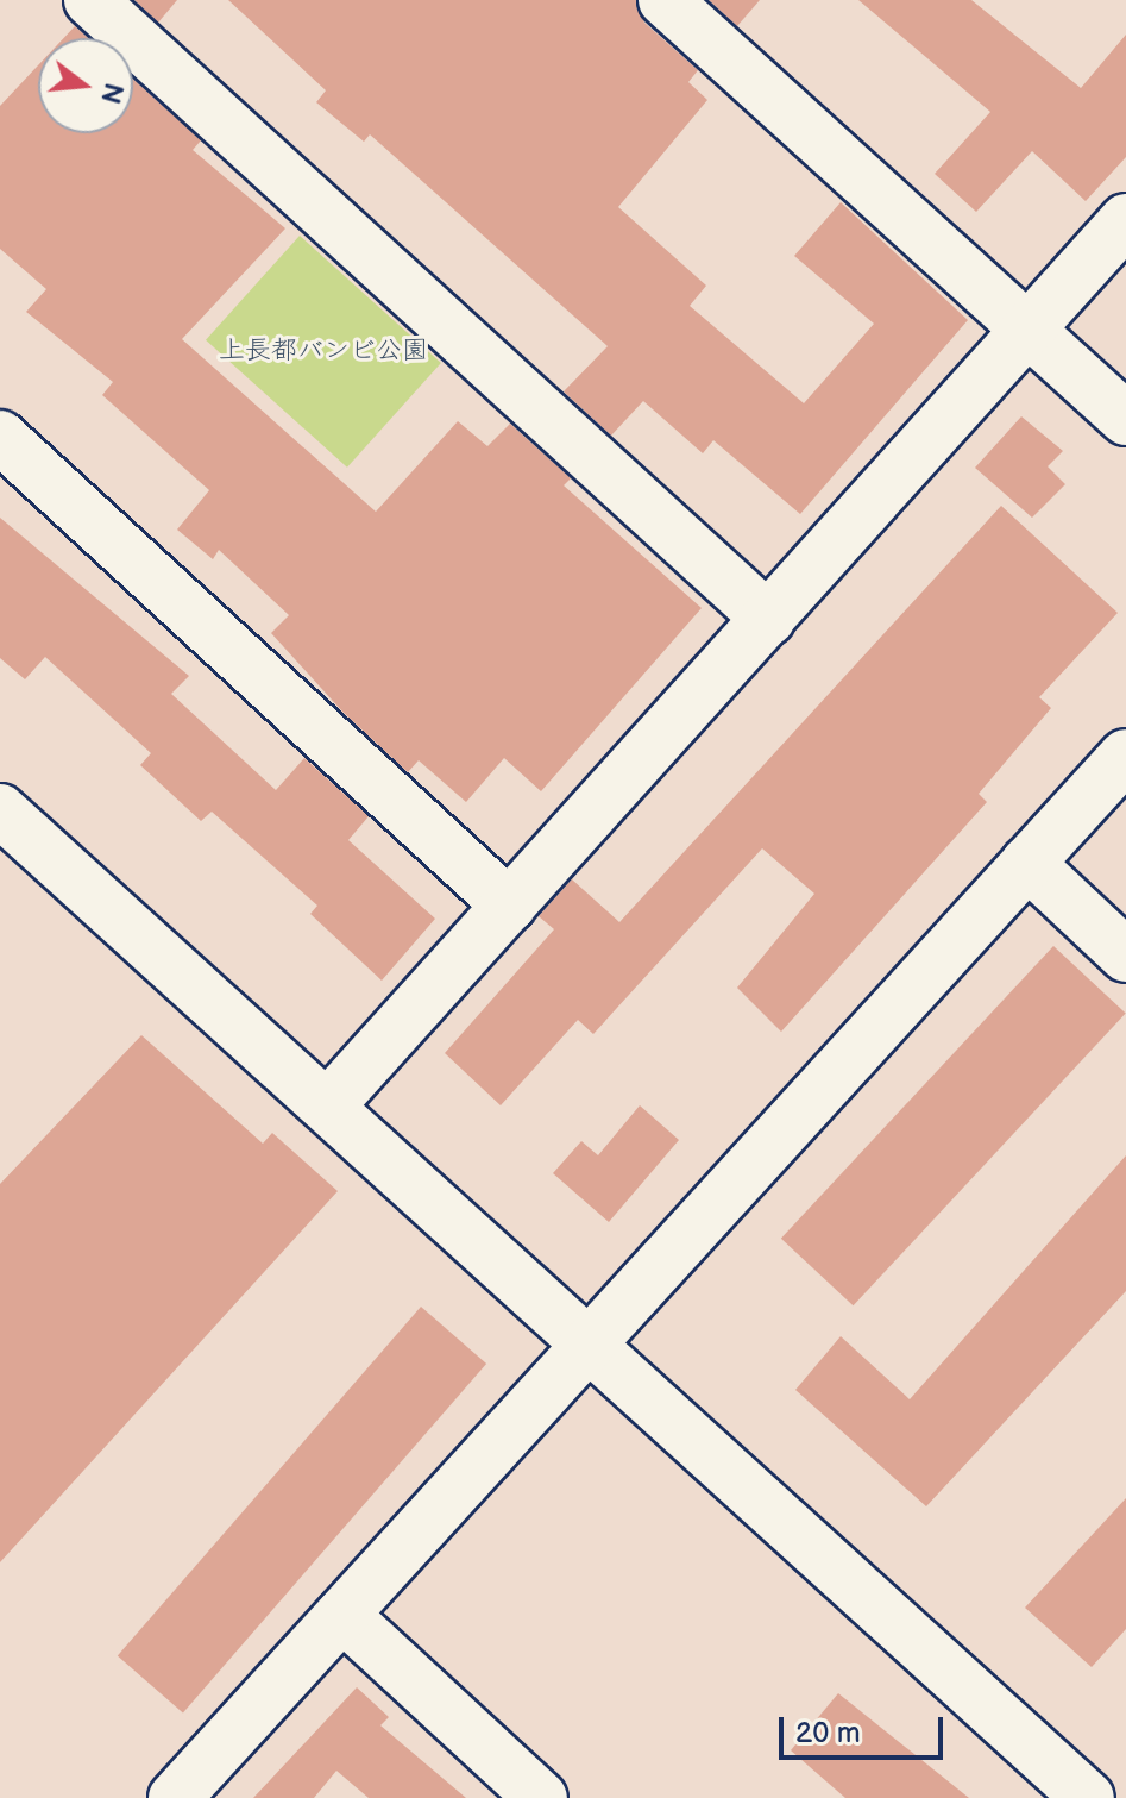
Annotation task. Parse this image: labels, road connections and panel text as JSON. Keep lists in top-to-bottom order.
{
  "parks": ["上長都バンビ公園"],
  "scale_bar": "20 m",
  "north": "right"
}
